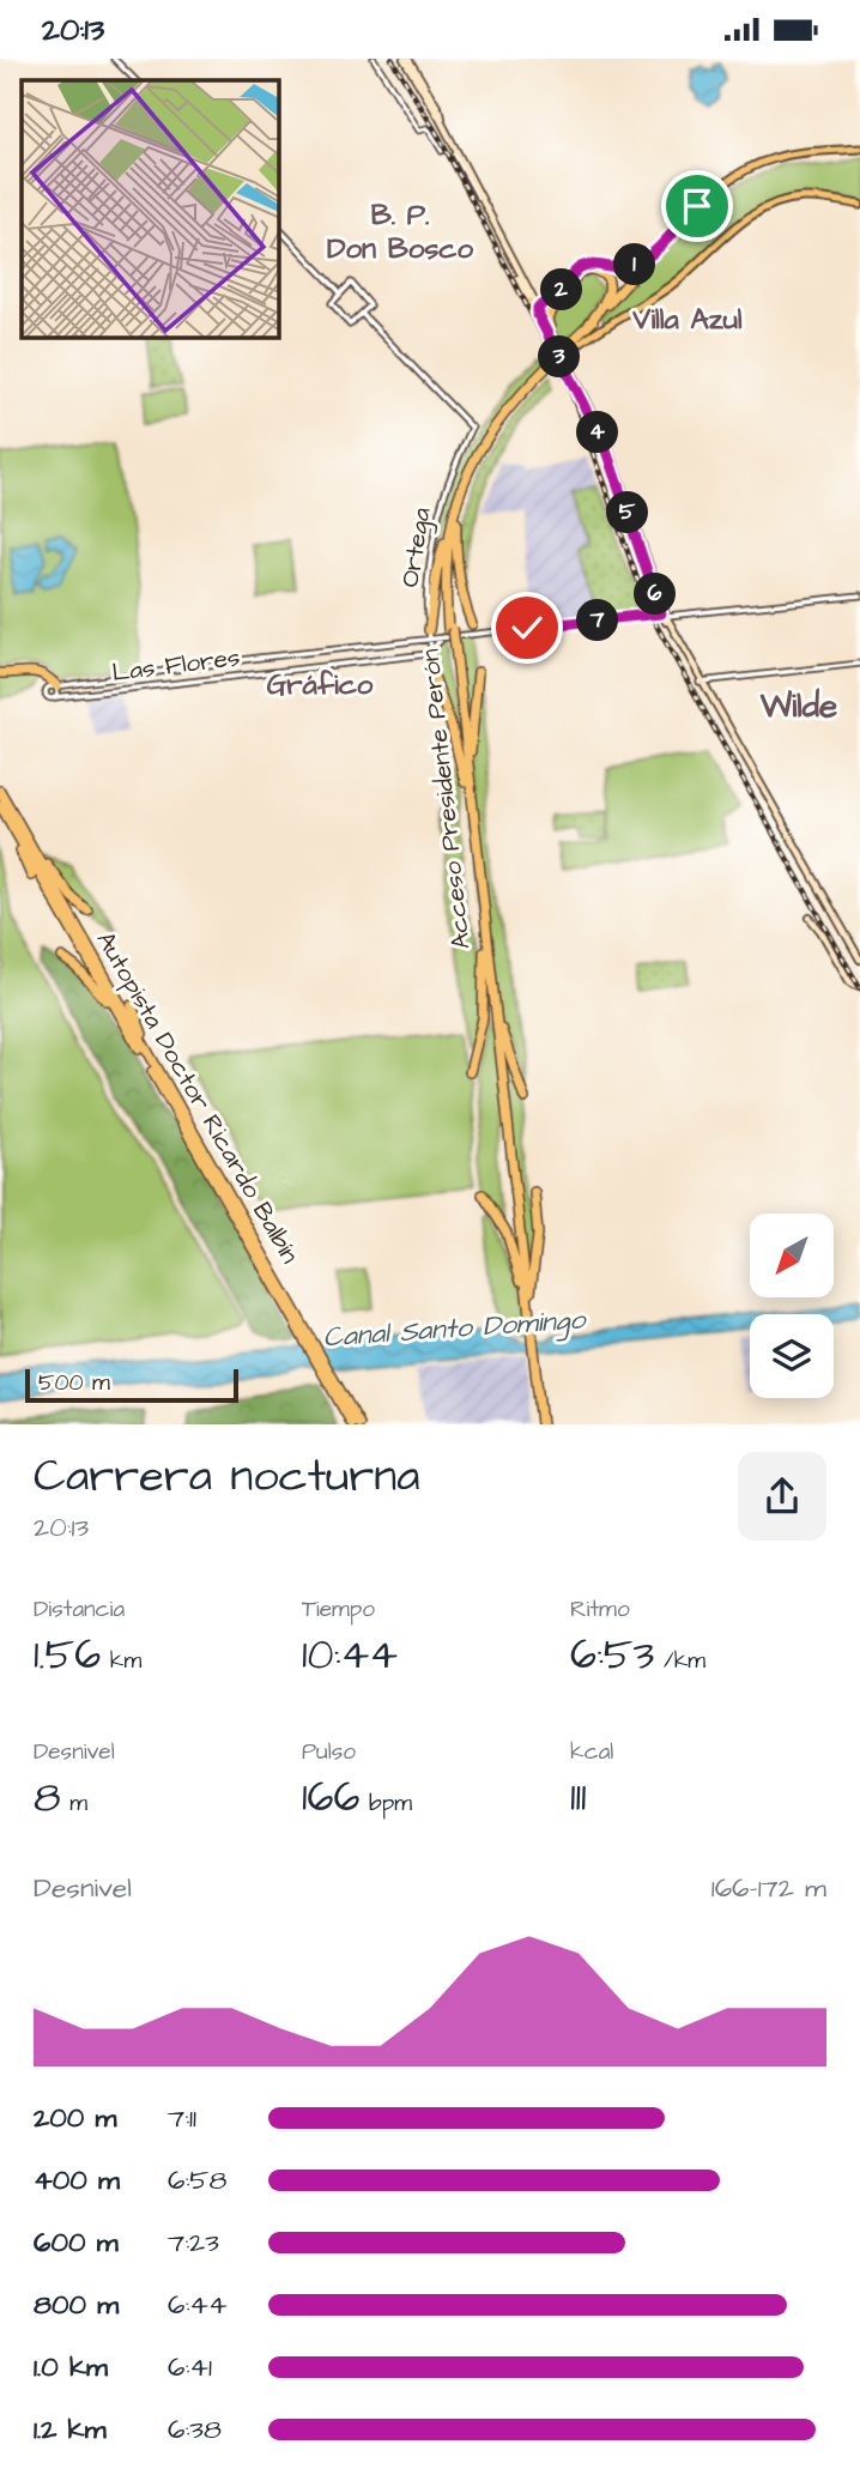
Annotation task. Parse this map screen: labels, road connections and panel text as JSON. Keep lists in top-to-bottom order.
{
  "streets": {
    "highway": ["Acceso Presidente Perón", "Autopista Doctor Ricardo Balbín"],
    "street": ["Ortega", "Las Flores"]
  },
  "crossings": [
    ["Ortega", "Las Flores"],
    ["Las Flores", "Acceso Presidente Perón"]
  ],
  "districts": [
    "B. P. Don Bosco",
    "Villa Azul",
    "Gráfico",
    "Wilde"
  ],
  "water": ["Canal Santo Domingo"],
  "scale_bar": "500 m",
  "north": "bottom left",
  "page": {
    "status": "20:13",
    "pins": [
      "1",
      "2",
      "3",
      "4",
      "5",
      "6",
      "7"
    ],
    "scale": "500 m",
    "heading": ["Carrera nocturna", "20:13"],
    "stats": [
      ["Distancia", "1.56 km"],
      ["Tiempo", "10:44"],
      ["Ritmo", "6:53 /km"],
      ["Desnivel", "8 m"],
      ["Pulso", "166 bpm"],
      ["kcal", "111"]
    ],
    "chart": ["Desnivel", "166–172 m"],
    "list": [
      {
        "name": "200 m",
        "note": "7:11"
      },
      {
        "name": "400 m",
        "note": "6:58"
      },
      {
        "name": "600 m",
        "note": "7:23"
      },
      {
        "name": "800 m",
        "note": "6:44"
      },
      {
        "name": "1.0 km",
        "note": "6:41"
      },
      {
        "name": "1.2 km",
        "note": "6:38"
      }
    ]
  }
}
